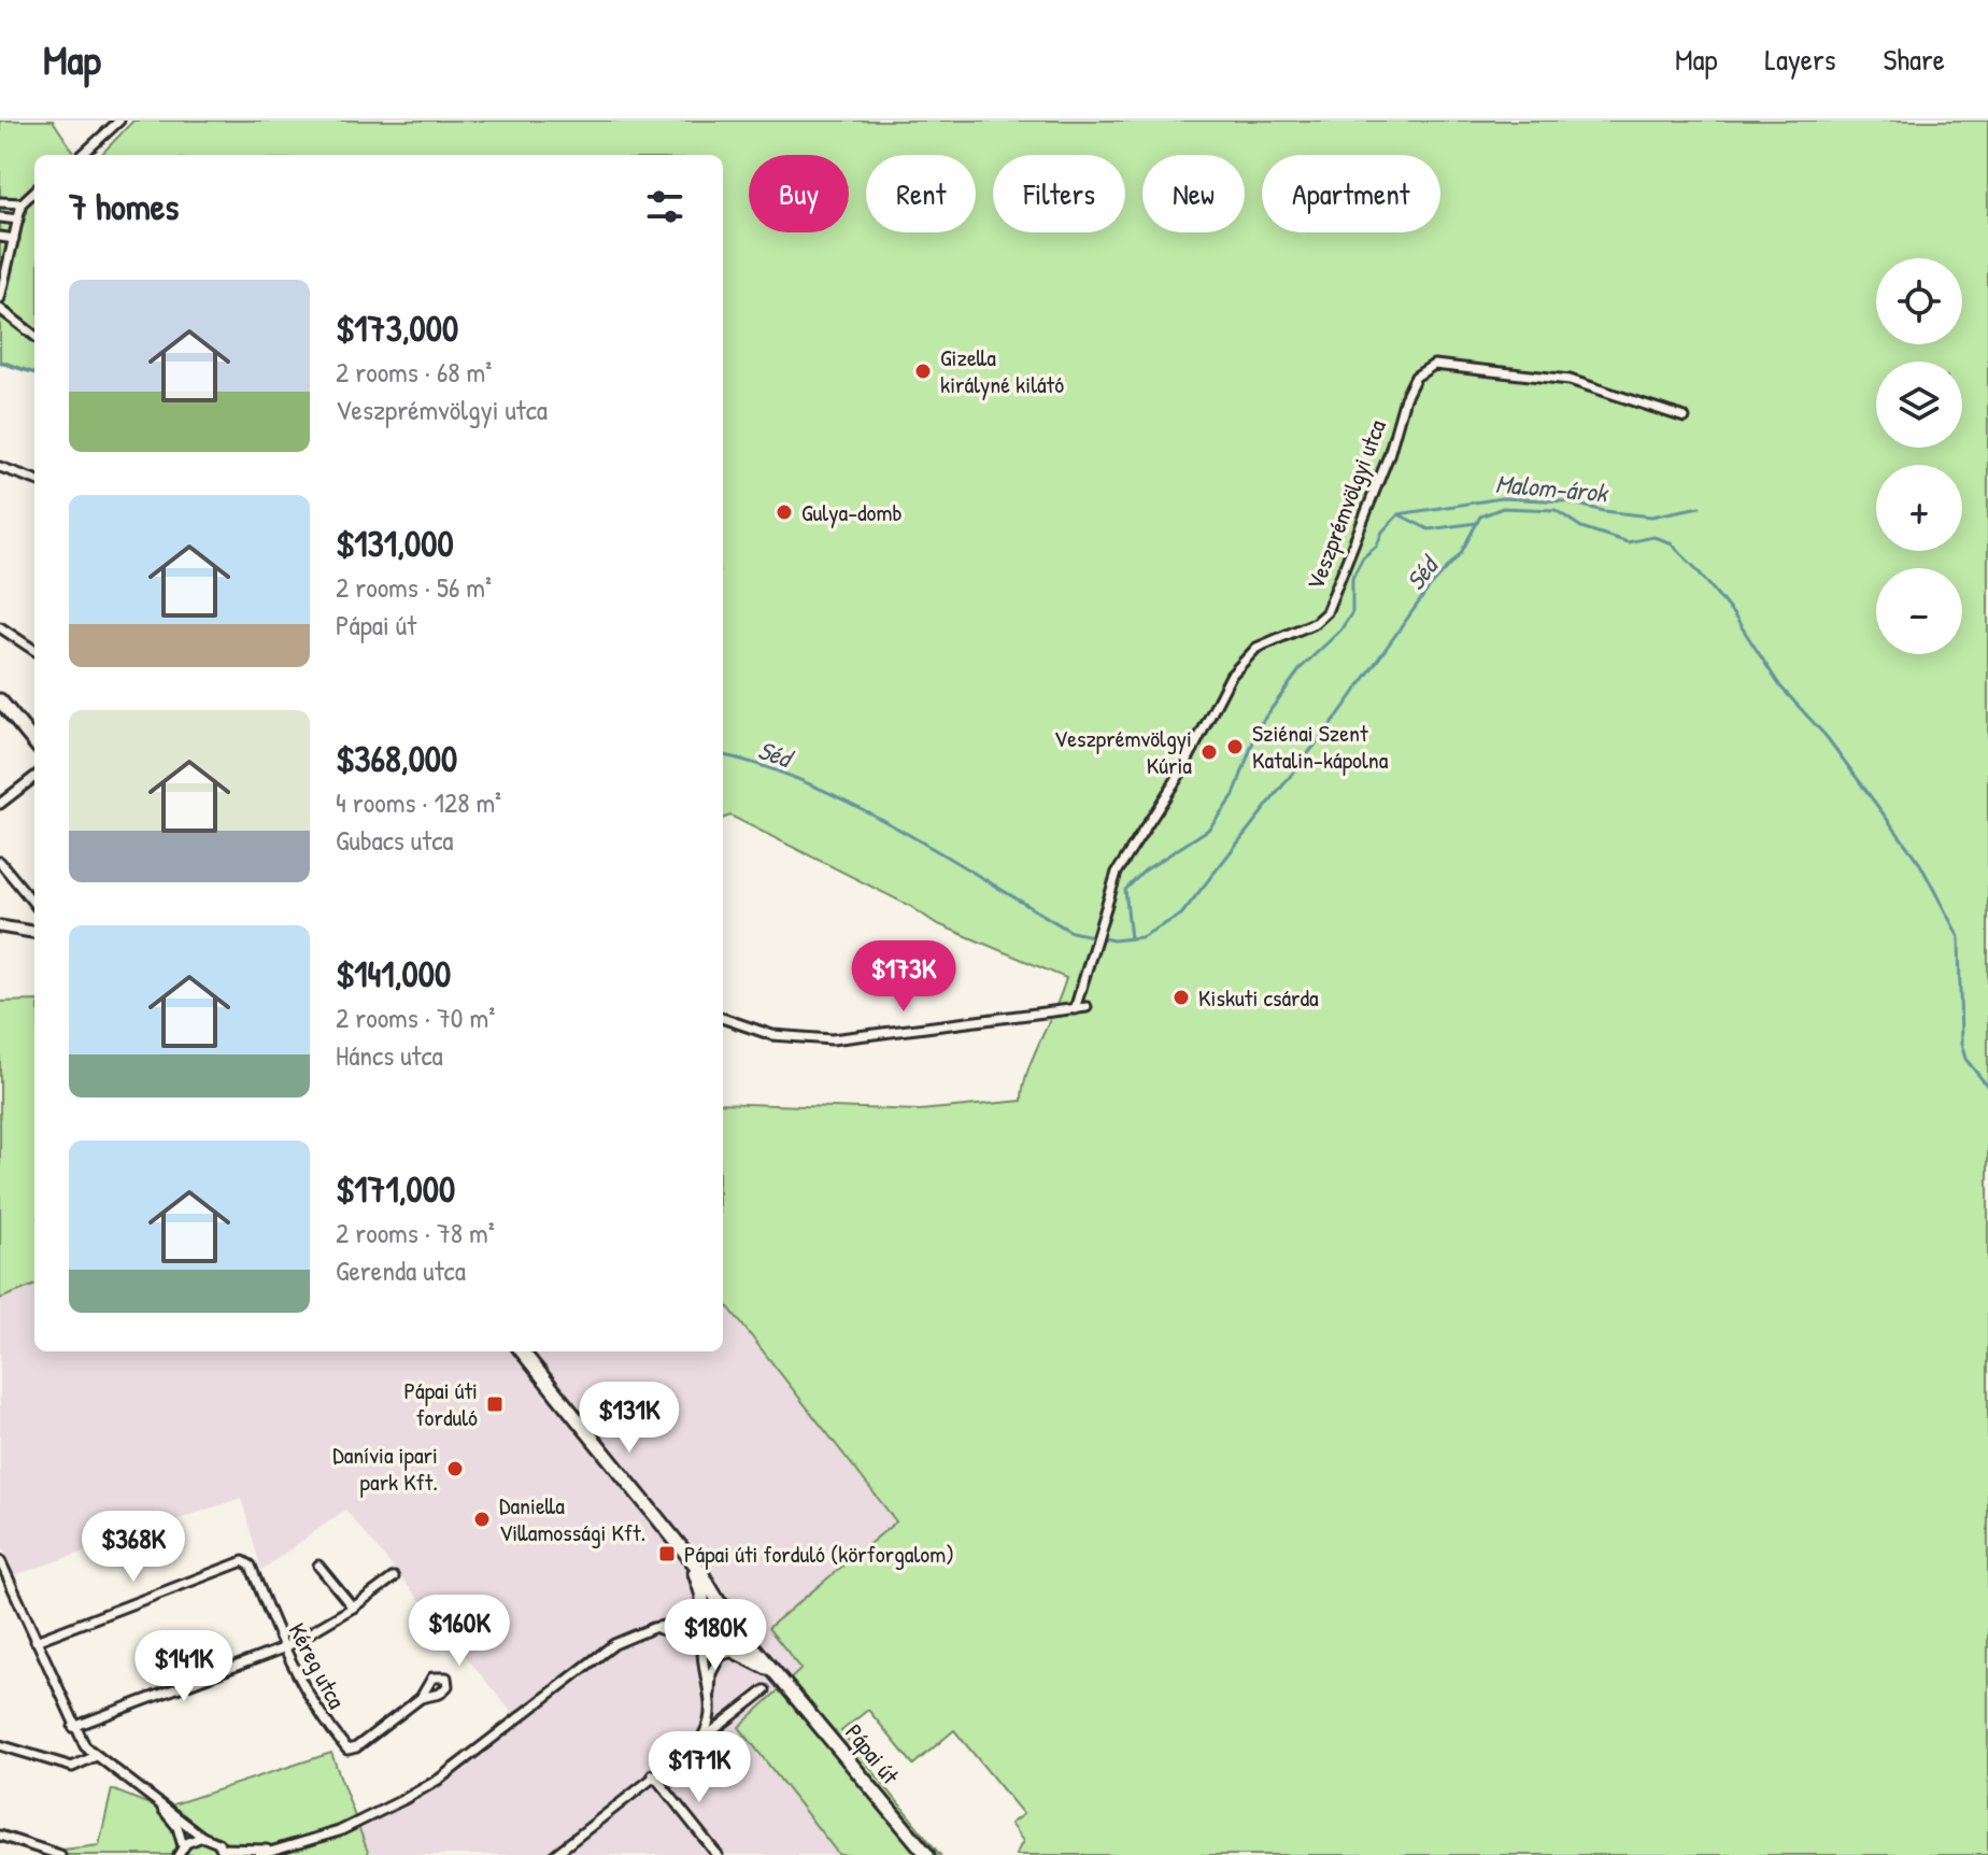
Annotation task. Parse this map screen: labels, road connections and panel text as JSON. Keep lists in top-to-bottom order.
{
  "streets": {
    "main road": ["Pápai út"],
    "street": ["Veszprémvölgyi utca", "Kéreg utca"]
  },
  "water": ["Malom-árok", "Séd"],
  "places": {
    "other": [
      "Gizella királyné kilátó",
      "Gulya-domb",
      "Sziénai Szent Katalin-kápolna",
      "Veszprémvölgyi Kúria",
      "Kiskuti csárda",
      "Danívia ipari park Kft.",
      "Daniella Villamossági Kft."
    ],
    "transit": ["Pápai úti forduló", "Pápai úti forduló (körforgalom)"]
  },
  "page": {
    "header": "Map",
    "nav": ["Map", "Layers", "Share"],
    "chip": [
      "Buy",
      "Rent",
      "Filters",
      "New",
      "Apartment"
    ],
    "heading": "7 homes",
    "map_buttons": ["+", "−"],
    "list": [
      {
        "name": "$173,000",
        "note": "2 rooms · 68 m² · Veszprémvölgyi utca"
      },
      {
        "name": "$131,000",
        "note": "2 rooms · 56 m² · Pápai út"
      },
      {
        "name": "$368,000",
        "note": "4 rooms · 128 m² · Gubacs utca"
      },
      {
        "name": "$141,000",
        "note": "2 rooms · 70 m² · Háncs utca"
      },
      {
        "name": "$171,000",
        "note": "2 rooms · 78 m² · Gerenda utca"
      }
    ],
    "price": [
      "$173K",
      "$131K",
      "$368K",
      "$160K",
      "$180K",
      "$141K",
      "$171K"
    ]
  }
}
